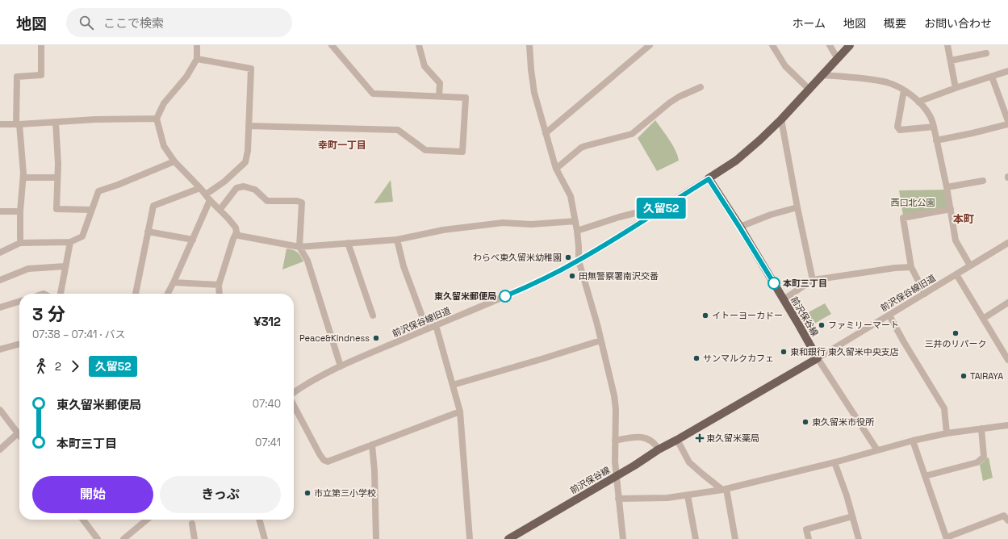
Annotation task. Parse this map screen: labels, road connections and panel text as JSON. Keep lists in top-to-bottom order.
{
  "streets": {
    "main road": ["前沢保谷線"],
    "street": ["前沢保谷線旧道"]
  },
  "crossings": [
    ["前沢保谷線旧道", "前沢保谷線"]
  ],
  "districts": ["幸町一丁目", "本町"],
  "parks": ["西口北公園"],
  "places": {
    "other": [
      "わらべ東久留米幼稚園",
      "田無警察署南沢交番",
      "本町三丁目",
      "東久留米郵便局",
      "イトーヨーカドー",
      "ファミリーマート",
      "三井のリパーク",
      "Peace&Kindness",
      "東和銀行 東久留米中央支店",
      "サンマルクカフェ",
      "TAIRAYA",
      "東久留米市役所",
      "市立第三小学校"
    ],
    "health": ["東久留米薬局"]
  },
  "lines": ["bus line 久留52"],
  "page": {
    "header": "地図",
    "search": "ここで検索",
    "nav": [
      "ホーム",
      "地図",
      "概要",
      "お問い合わせ"
    ],
    "on_map": "久留52",
    "heading": ["3 分", "07:38 – 07:41 · バス", "¥312"],
    "legs": ["2", "久留52"],
    "list": [
      {
        "name": "東久留米郵便局",
        "value": "07:40"
      },
      {
        "name": "本町三丁目",
        "value": "07:41"
      }
    ],
    "buttons": ["開始", "きっぷ"]
  }
}
